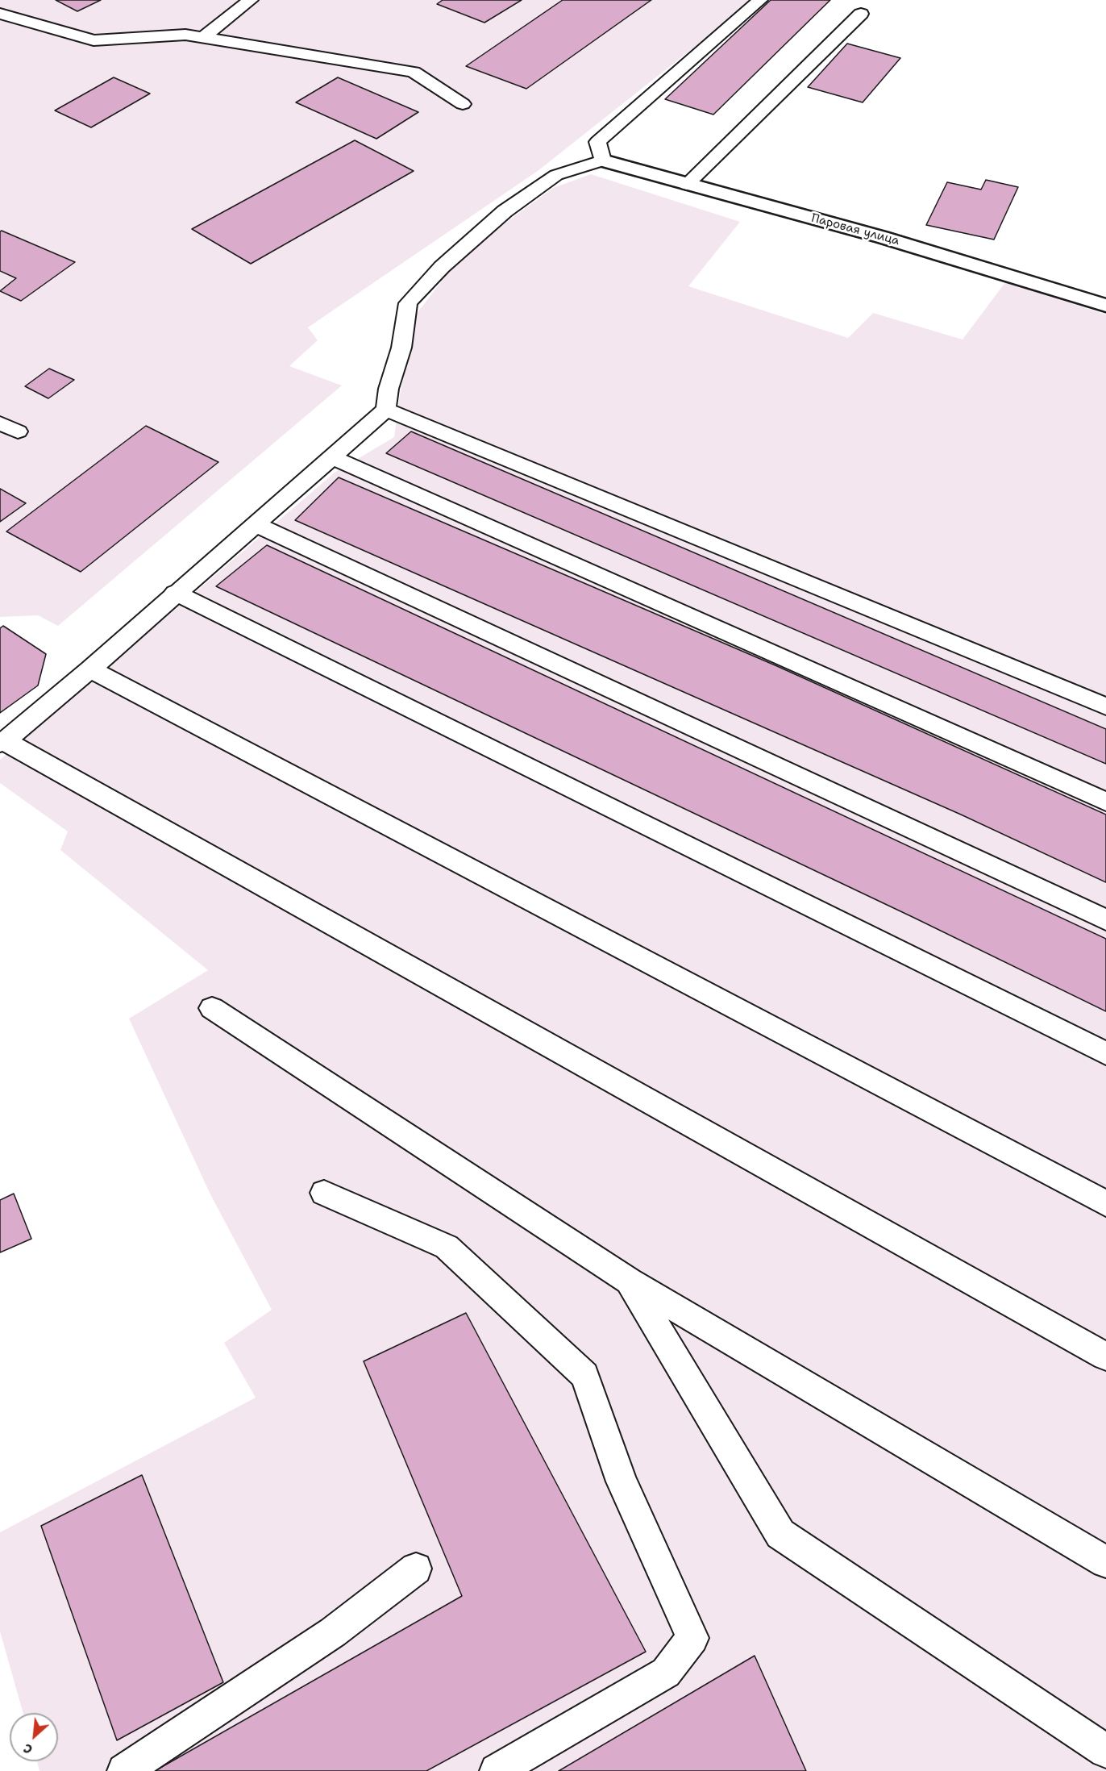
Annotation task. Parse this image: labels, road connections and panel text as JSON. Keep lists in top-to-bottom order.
{
  "streets": {
    "street": ["Паровая улица"]
  },
  "north": "bottom left"
}
